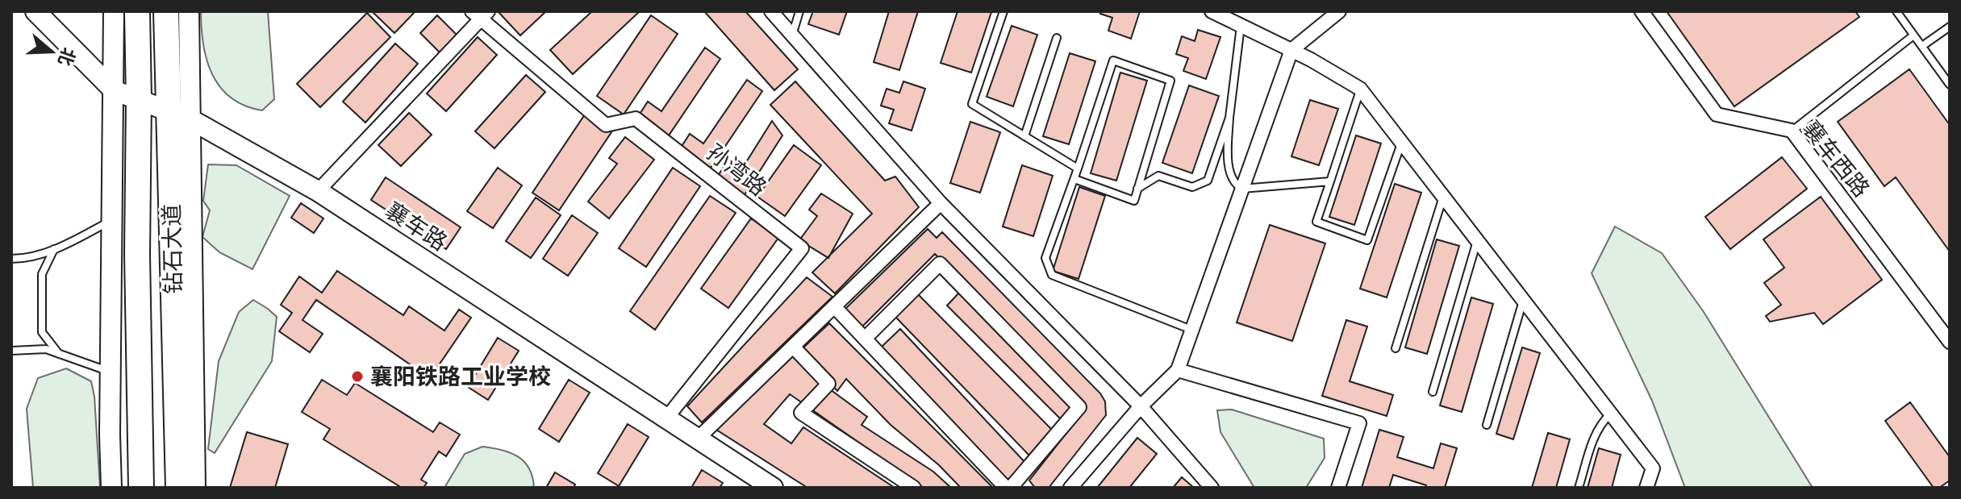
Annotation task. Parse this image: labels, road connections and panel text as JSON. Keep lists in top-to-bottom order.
{
  "streets": {
    "highway": ["钻石大道"],
    "street": ["襄车西路", "孙湾路", "襄车路"]
  },
  "crossings": [
    ["孙湾路", "襄车路"],
    ["襄车路", "钻石大道"]
  ],
  "places": ["襄阳铁路工业学校"],
  "north": "right"
}
